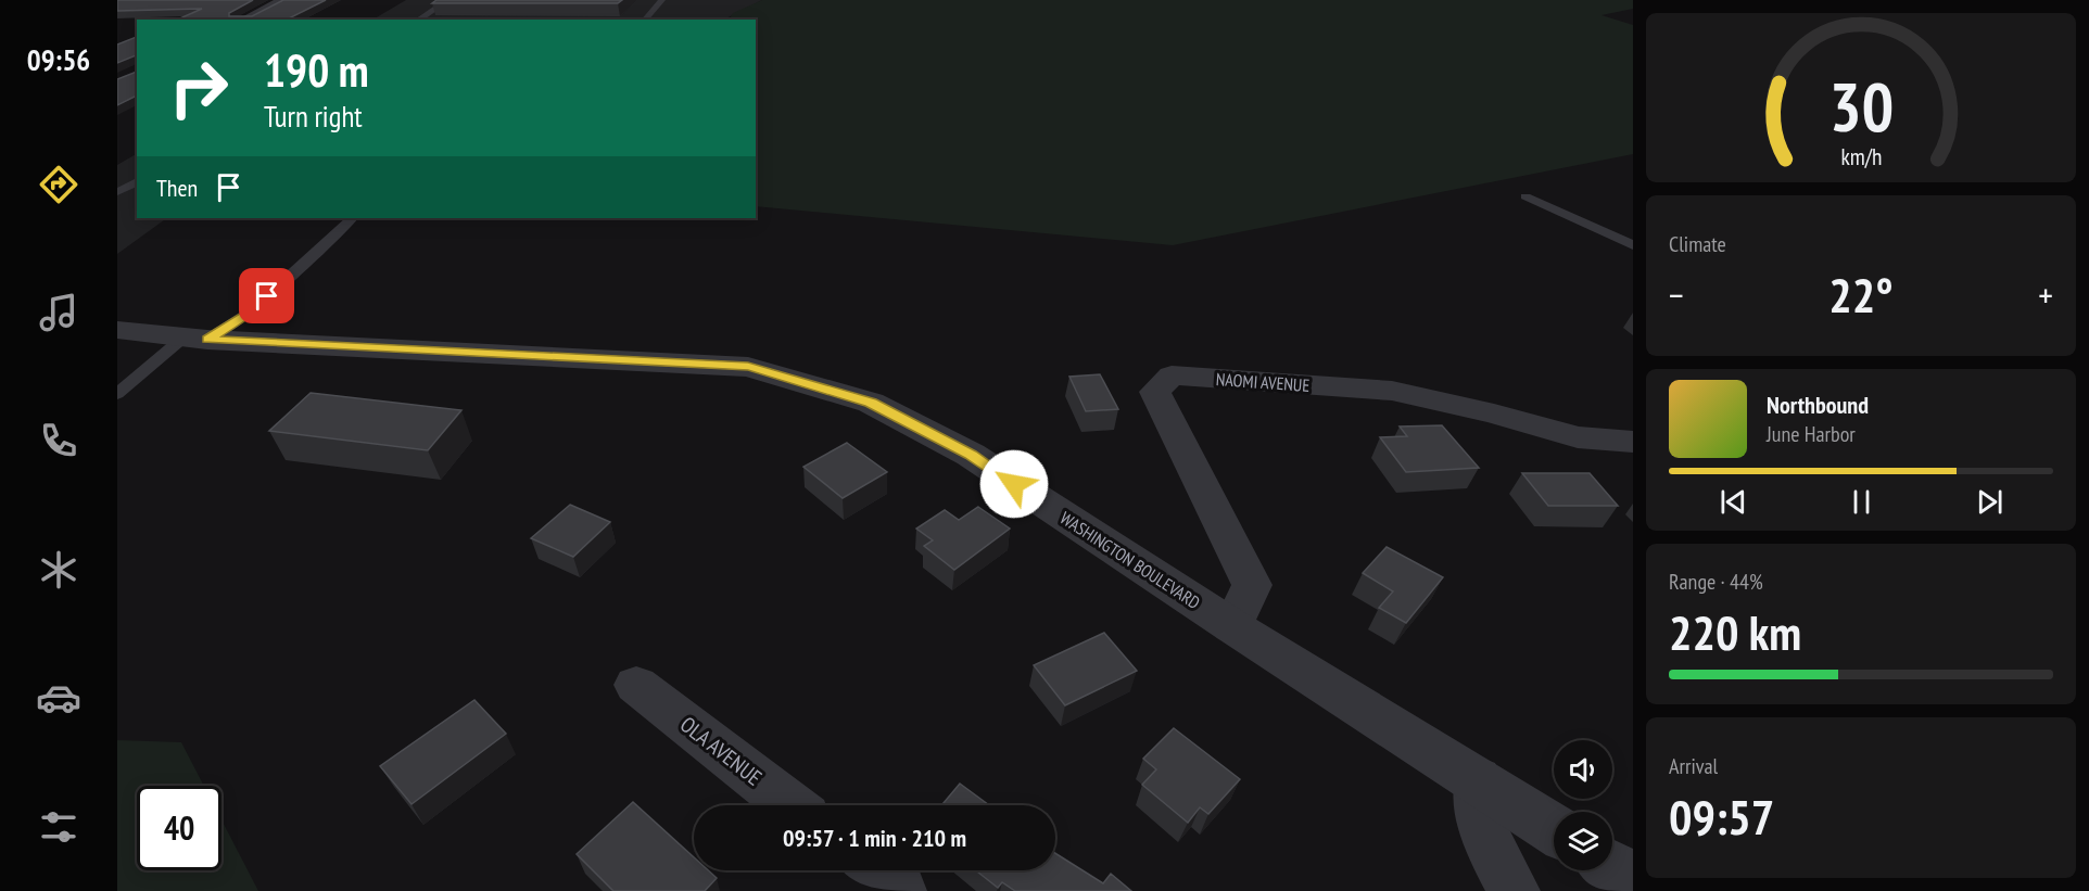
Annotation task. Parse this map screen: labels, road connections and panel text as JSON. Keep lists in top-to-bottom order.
{
  "streets": {
    "street": ["NAOMI AVENUE", "WASHINGTON BOULEVARD", "OLA AVENUE"]
  },
  "crossings": [
    ["NAOMI AVENUE", "WASHINGTON BOULEVARD"]
  ],
  "page": {
    "tabs": "09:56",
    "turn": ["190 m", "Turn right"],
    "then": "Then",
    "tile": [
      "Climate",
      ["Range · 44%", "220 km"],
      ["Arrival", "09:57"]
    ],
    "heat": ["−", "22°", "+"],
    "song": ["Northbound", "June Harbor"],
    "limit": "40",
    "trip": "09:57 · 1 min · 210 m",
    "gauge": ["30", "km/h"]
  }
}
